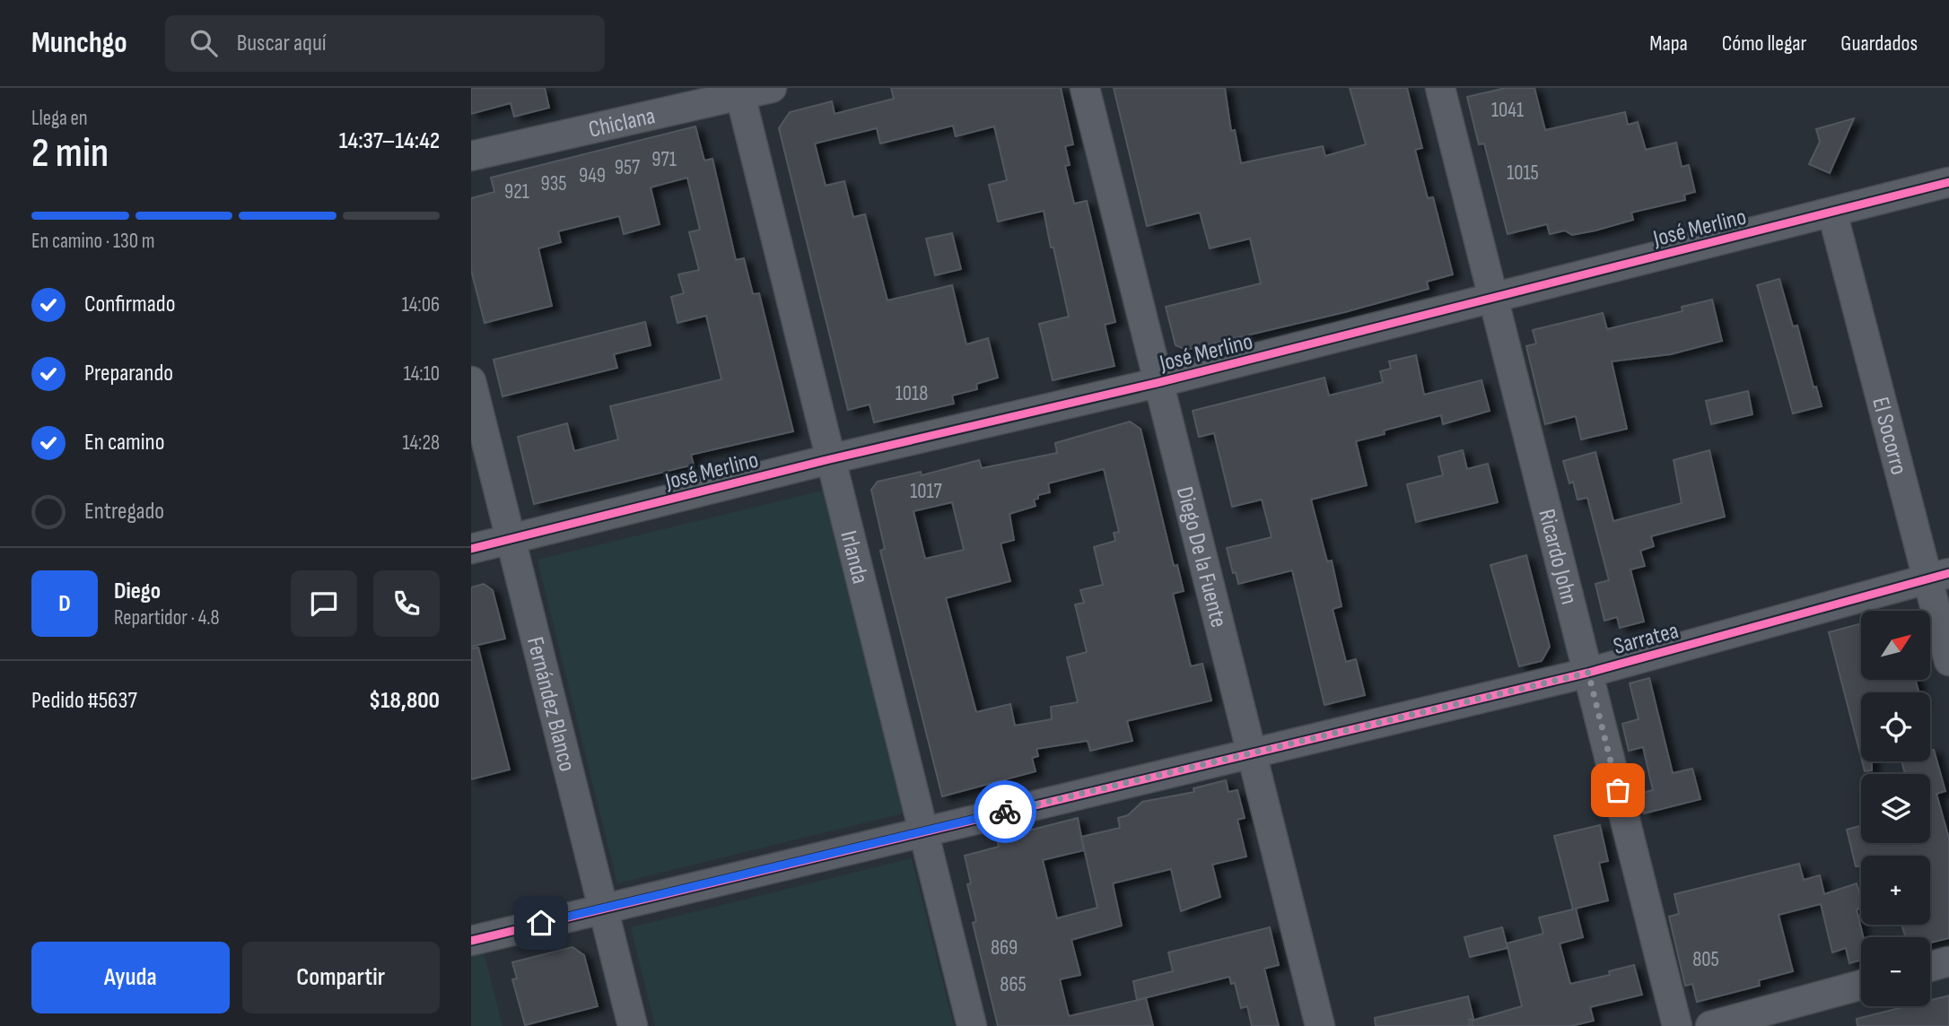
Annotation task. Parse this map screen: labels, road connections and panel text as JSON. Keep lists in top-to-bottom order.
{
  "streets": {
    "street": [
      "Chiclana",
      "José Merlino",
      "El Socorro",
      "Irlanda",
      "Diego De la Fuente",
      "Ricardo John",
      "Sarratea",
      "Fernández Blanco"
    ]
  },
  "crossings": [
    ["Chiclana", "Irlanda"],
    ["José Merlino", "El Socorro"],
    ["José Merlino", "Irlanda"],
    ["José Merlino", "Diego De la Fuente"],
    ["José Merlino", "Ricardo John"],
    ["José Merlino", "Fernández Blanco"],
    ["El Socorro", "Sarratea"],
    ["Irlanda", "Sarratea"],
    ["Diego De la Fuente", "Sarratea"],
    ["Ricardo John", "Sarratea"],
    ["Sarratea", "Fernández Blanco"]
  ],
  "house_numbers": [
    "1041",
    "971",
    "957",
    "1015",
    "949",
    "935",
    "921",
    "1018",
    "1017",
    "869",
    "805",
    "865"
  ],
  "north": "top right",
  "page": {
    "header": "Munchgo",
    "search": "Buscar aquí",
    "nav": ["Mapa", "Cómo llegar", "Guardados"],
    "heading": ["2 min", "Llega en", "14:37–14:42"],
    "panel": [
      "Diego",
      "Repartidor · 4.8",
      "Pedido #5637",
      "$18,800"
    ],
    "bar": "En camino · 130 m",
    "list": [
      ["Confirmado", "14:06"],
      ["Preparando", "14:10"],
      ["En camino", "14:28"],
      "Entregado"
    ],
    "round": "D",
    "map_buttons": ["+", "−"],
    "buttons": ["Ayuda", "Compartir"]
  }
}
